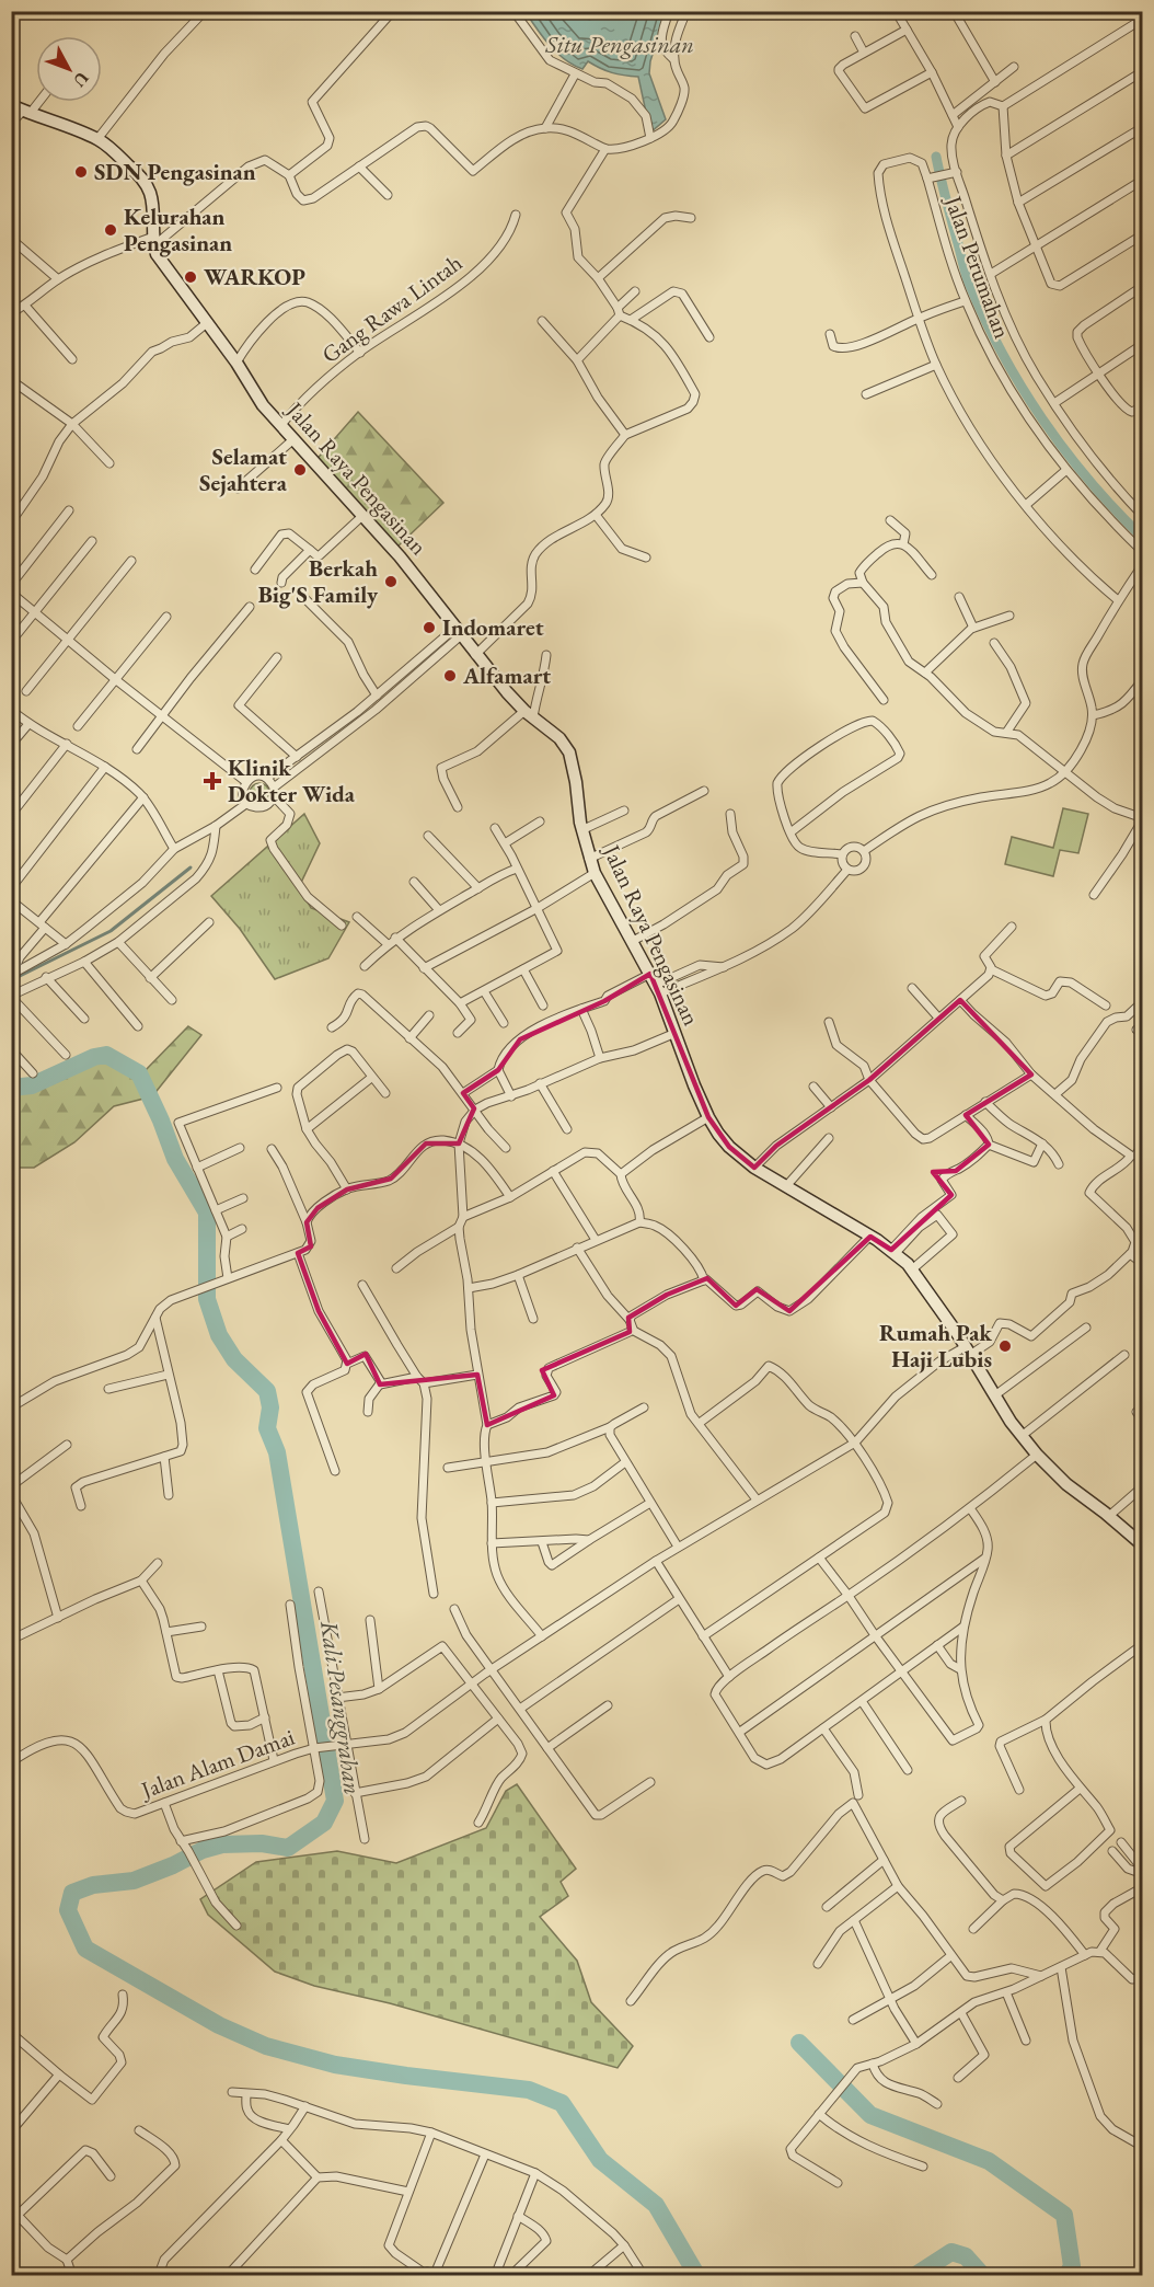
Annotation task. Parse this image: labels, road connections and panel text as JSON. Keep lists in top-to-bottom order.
{
  "streets": {
    "main road": ["Jalan Raya Pengasinan"],
    "street": ["Jalan Perumahan", "Gang Rawa Lintah", "Jalan Alam Damai"]
  },
  "crossings": [
    ["Gang Rawa Lintah", "Jalan Raya Pengasinan"],
    ["Jalan Raya Pengasinan", "Jalan Alam Damai"]
  ],
  "water": ["Situ Pengasinan", "Kali Pesanggrahan"],
  "places": {
    "other": [
      "SDN Pengasinan",
      "Kelurahan Pengasinan",
      "WARKOP",
      "Selamat Sejahtera",
      "Berkah Big'S Family",
      "Indomaret",
      "Alfamart",
      "Rumah Pak Haji Lubis"
    ],
    "health": ["Klinik Dokter Wida"]
  },
  "north": "bottom right"
}
